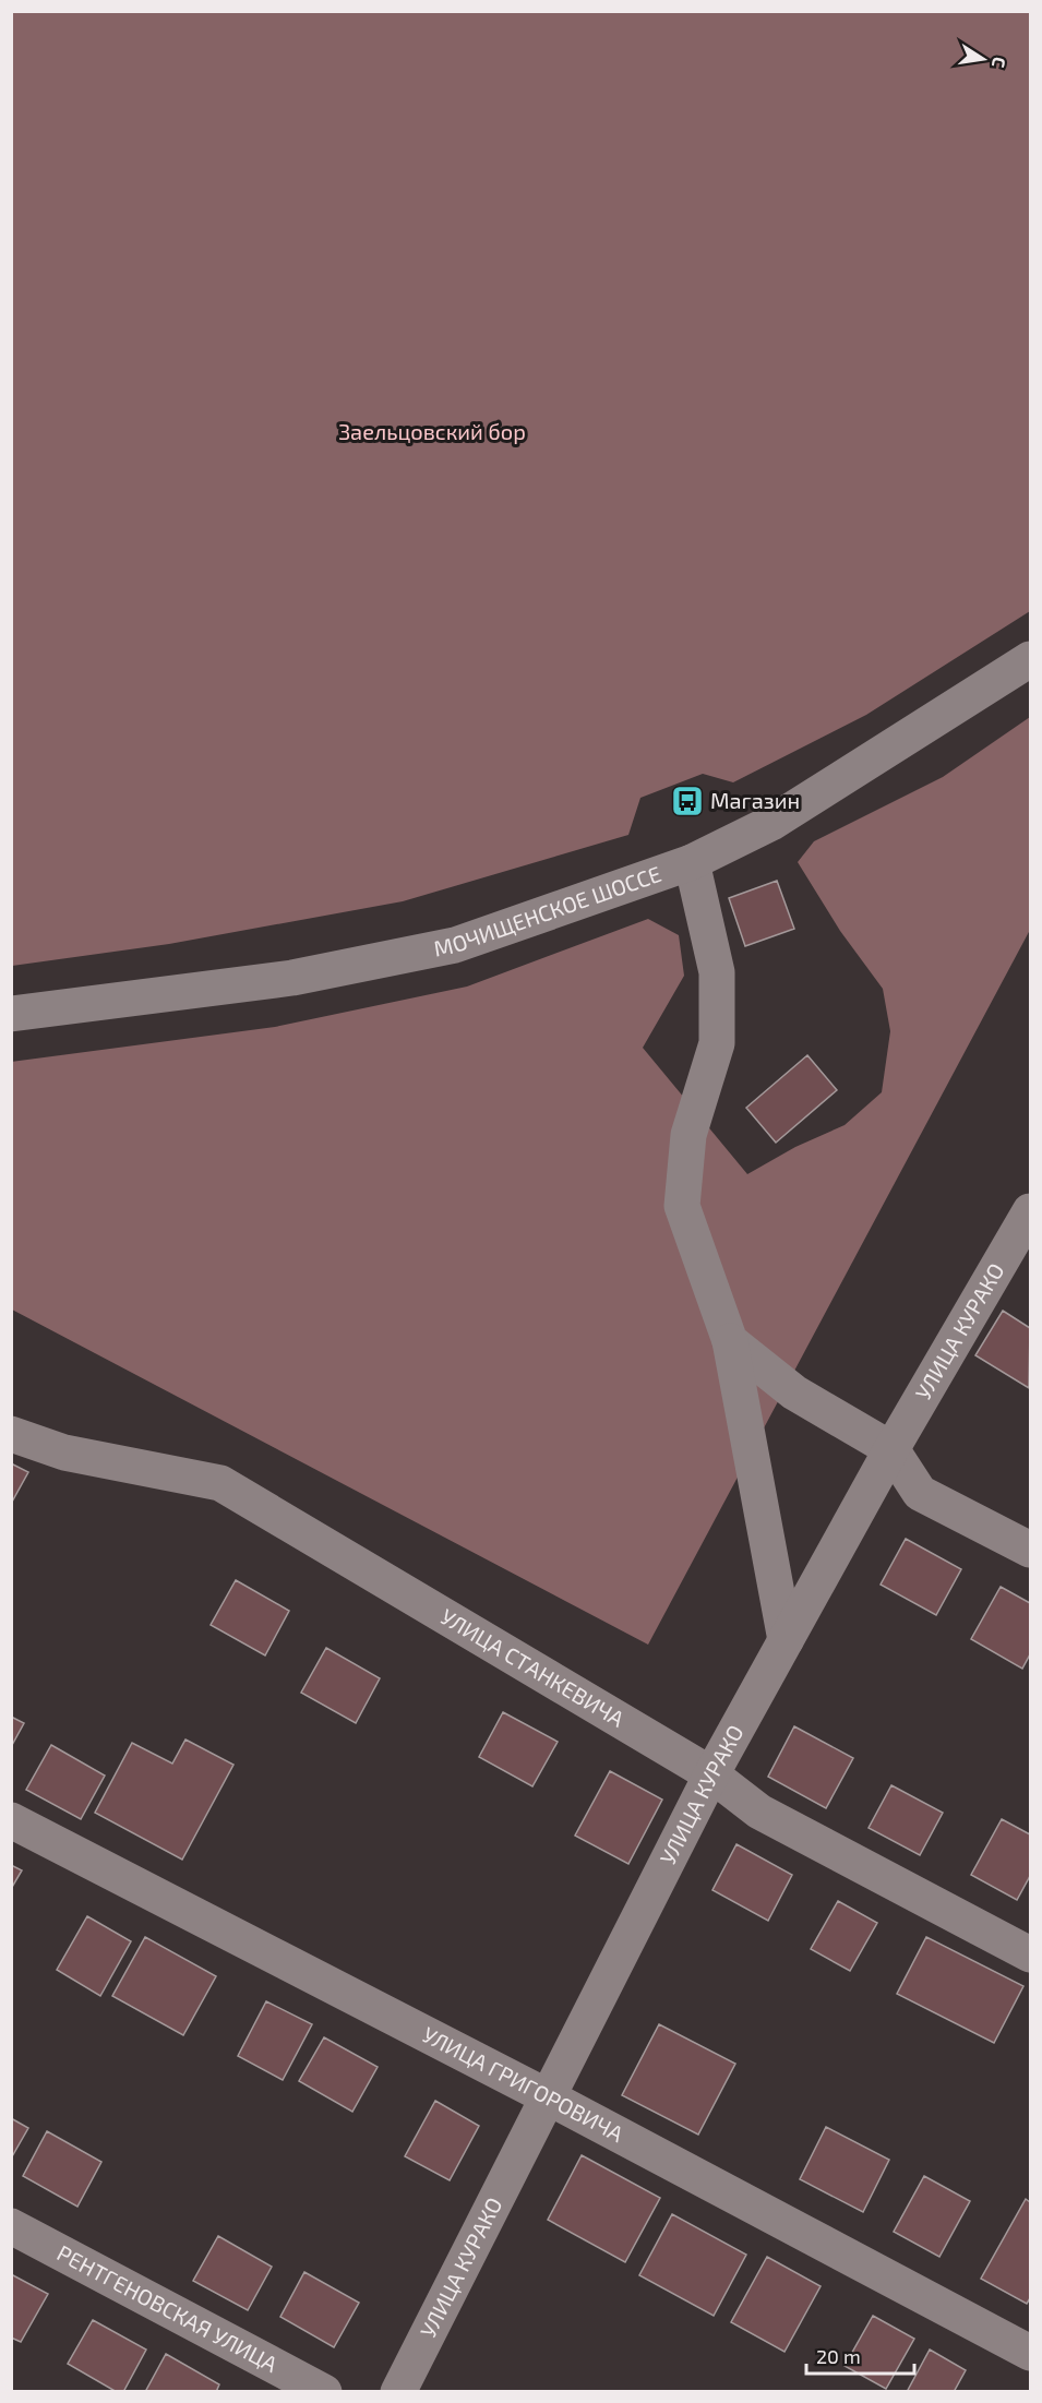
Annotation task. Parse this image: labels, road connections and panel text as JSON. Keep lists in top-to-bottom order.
{
  "streets": {
    "street": [
      "МОЧИЩЕНСКОЕ ШОССЕ",
      "УЛИЦА КУРАКО",
      "УЛИЦА СТАНКЕВИЧА",
      "УЛИЦА ГРИГОРОВИЧА",
      "РЕНТГЕНОВСКАЯ УЛИЦА"
    ]
  },
  "crossings": [
    ["УЛИЦА КУРАКО", "УЛИЦА СТАНКЕВИЧА"],
    ["УЛИЦА КУРАКО", "УЛИЦА ГРИГОРОВИЧА"]
  ],
  "parks": ["Заельцовский бор"],
  "places": {
    "bus stop": ["Магазин"]
  },
  "scale_bar": "20 m",
  "north": "right"
}
